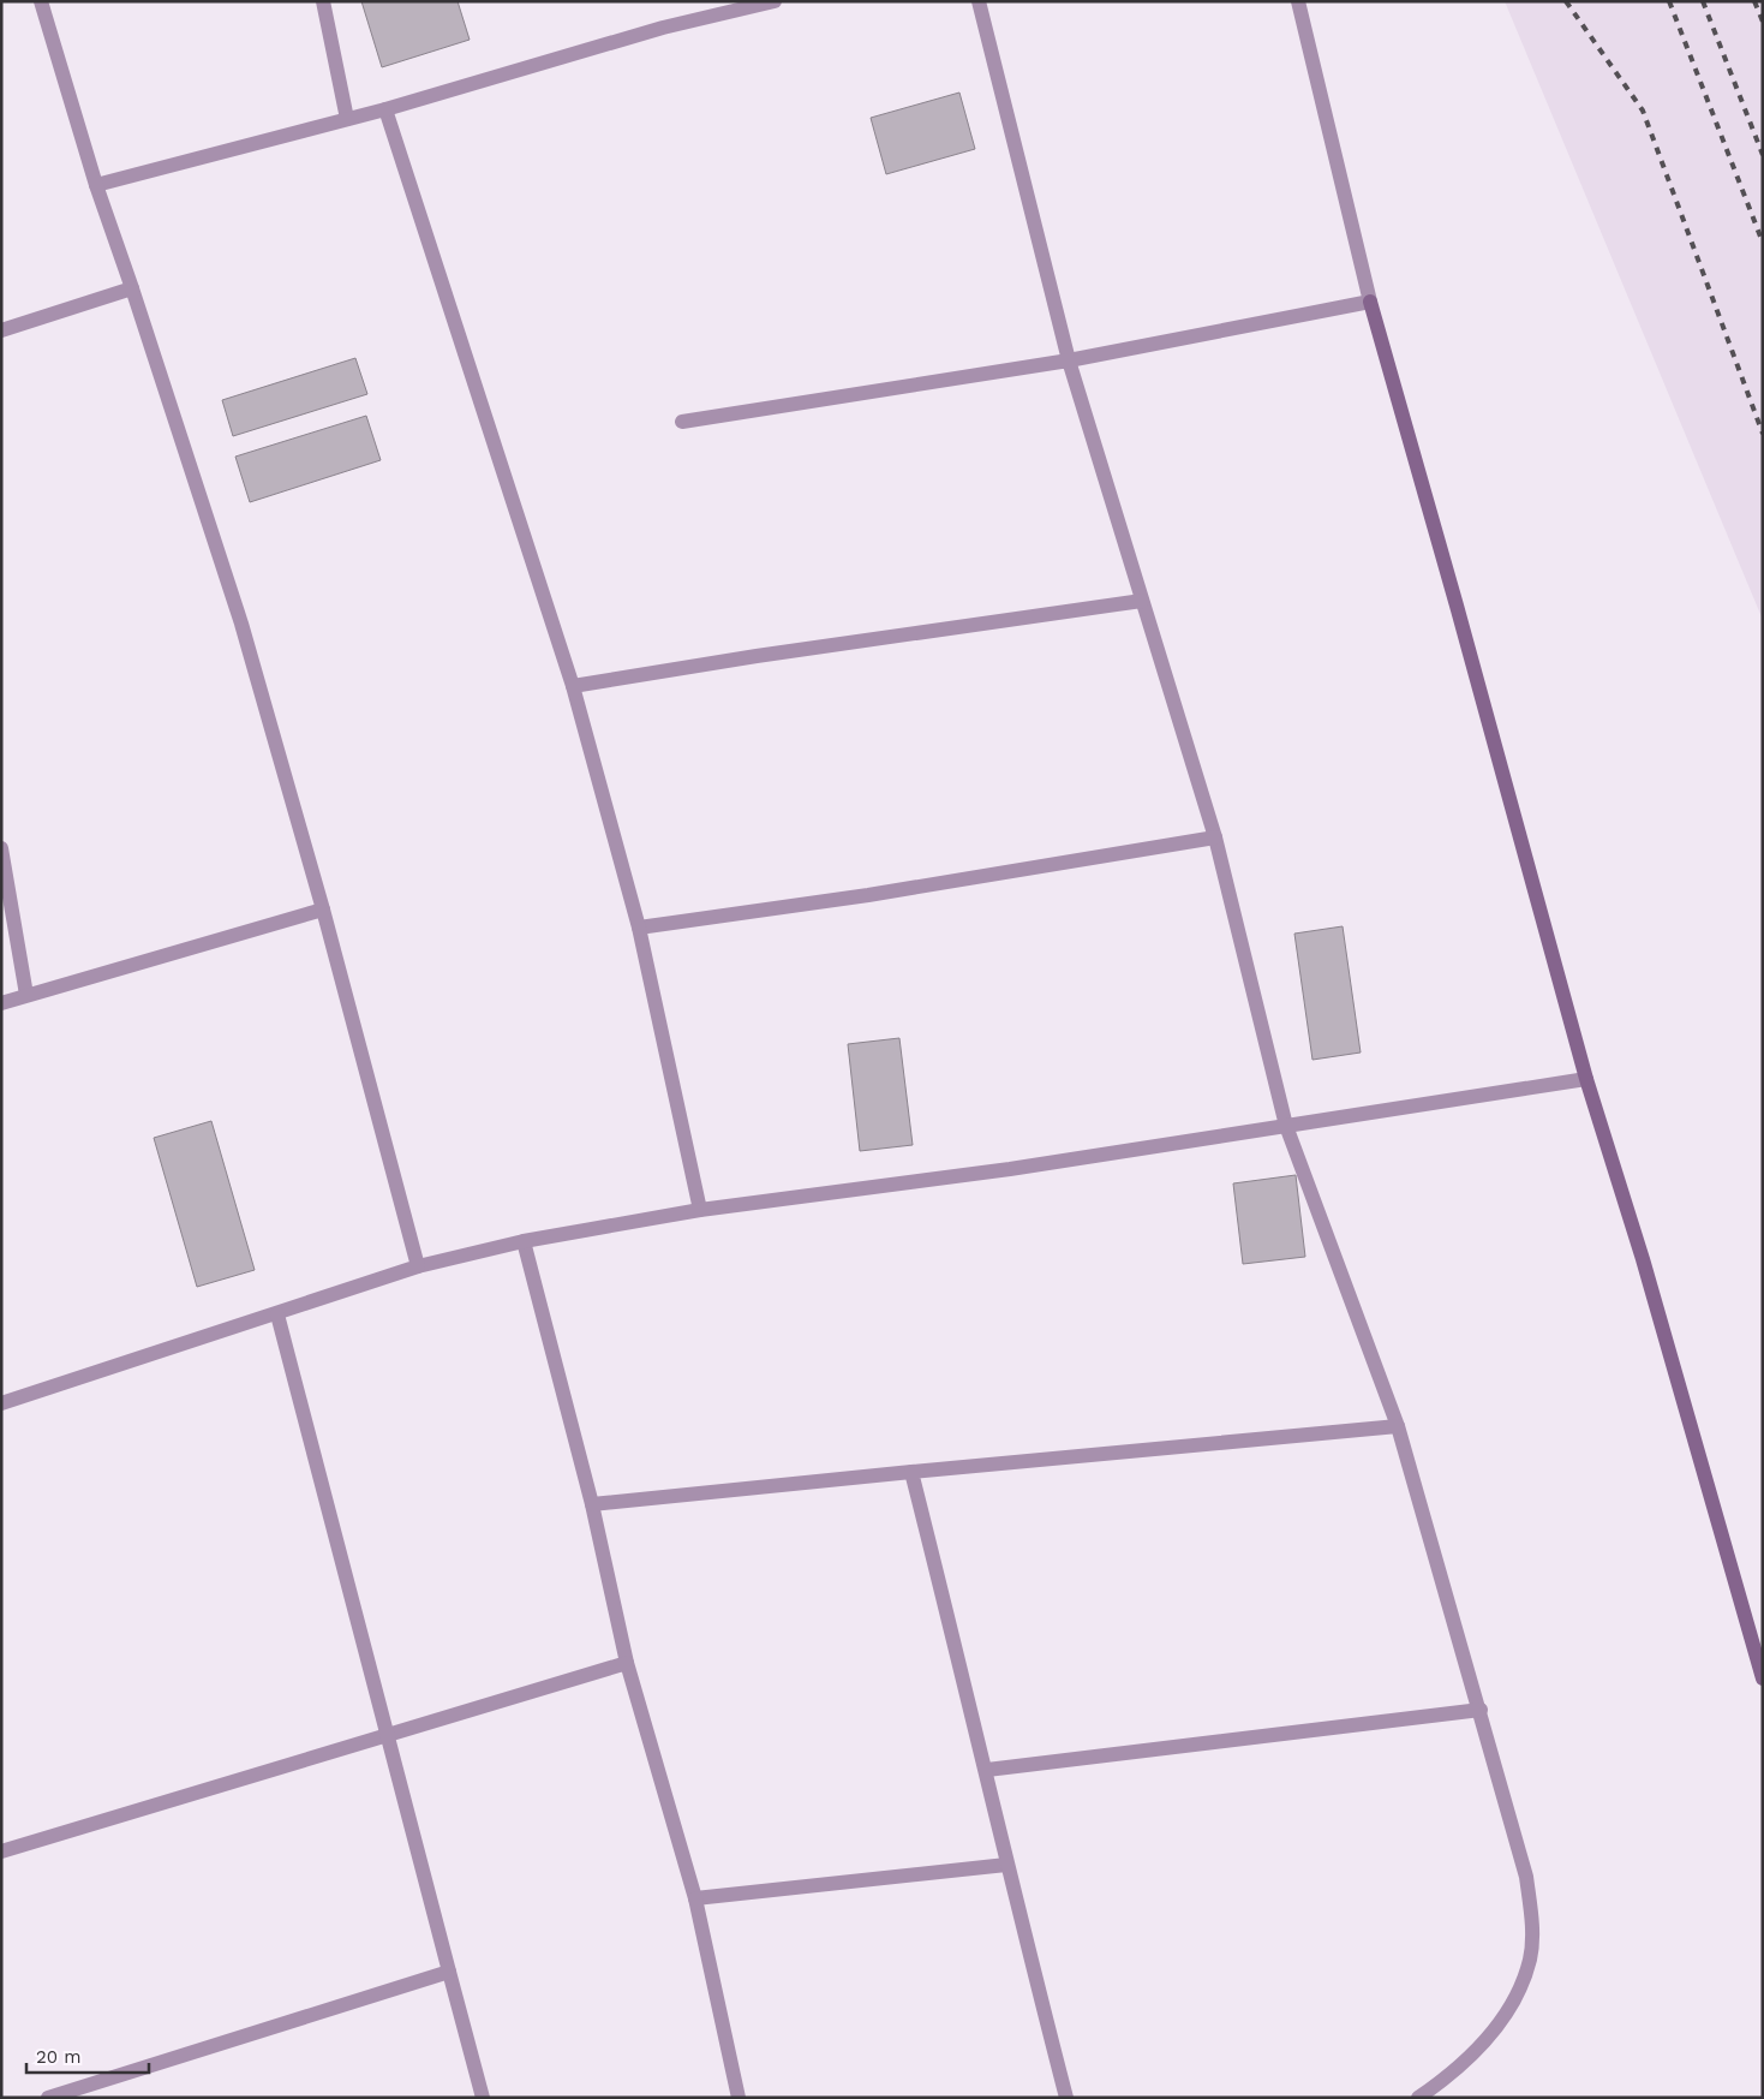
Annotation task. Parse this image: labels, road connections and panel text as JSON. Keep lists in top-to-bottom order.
{
  "scale_bar": "20 m"
}
